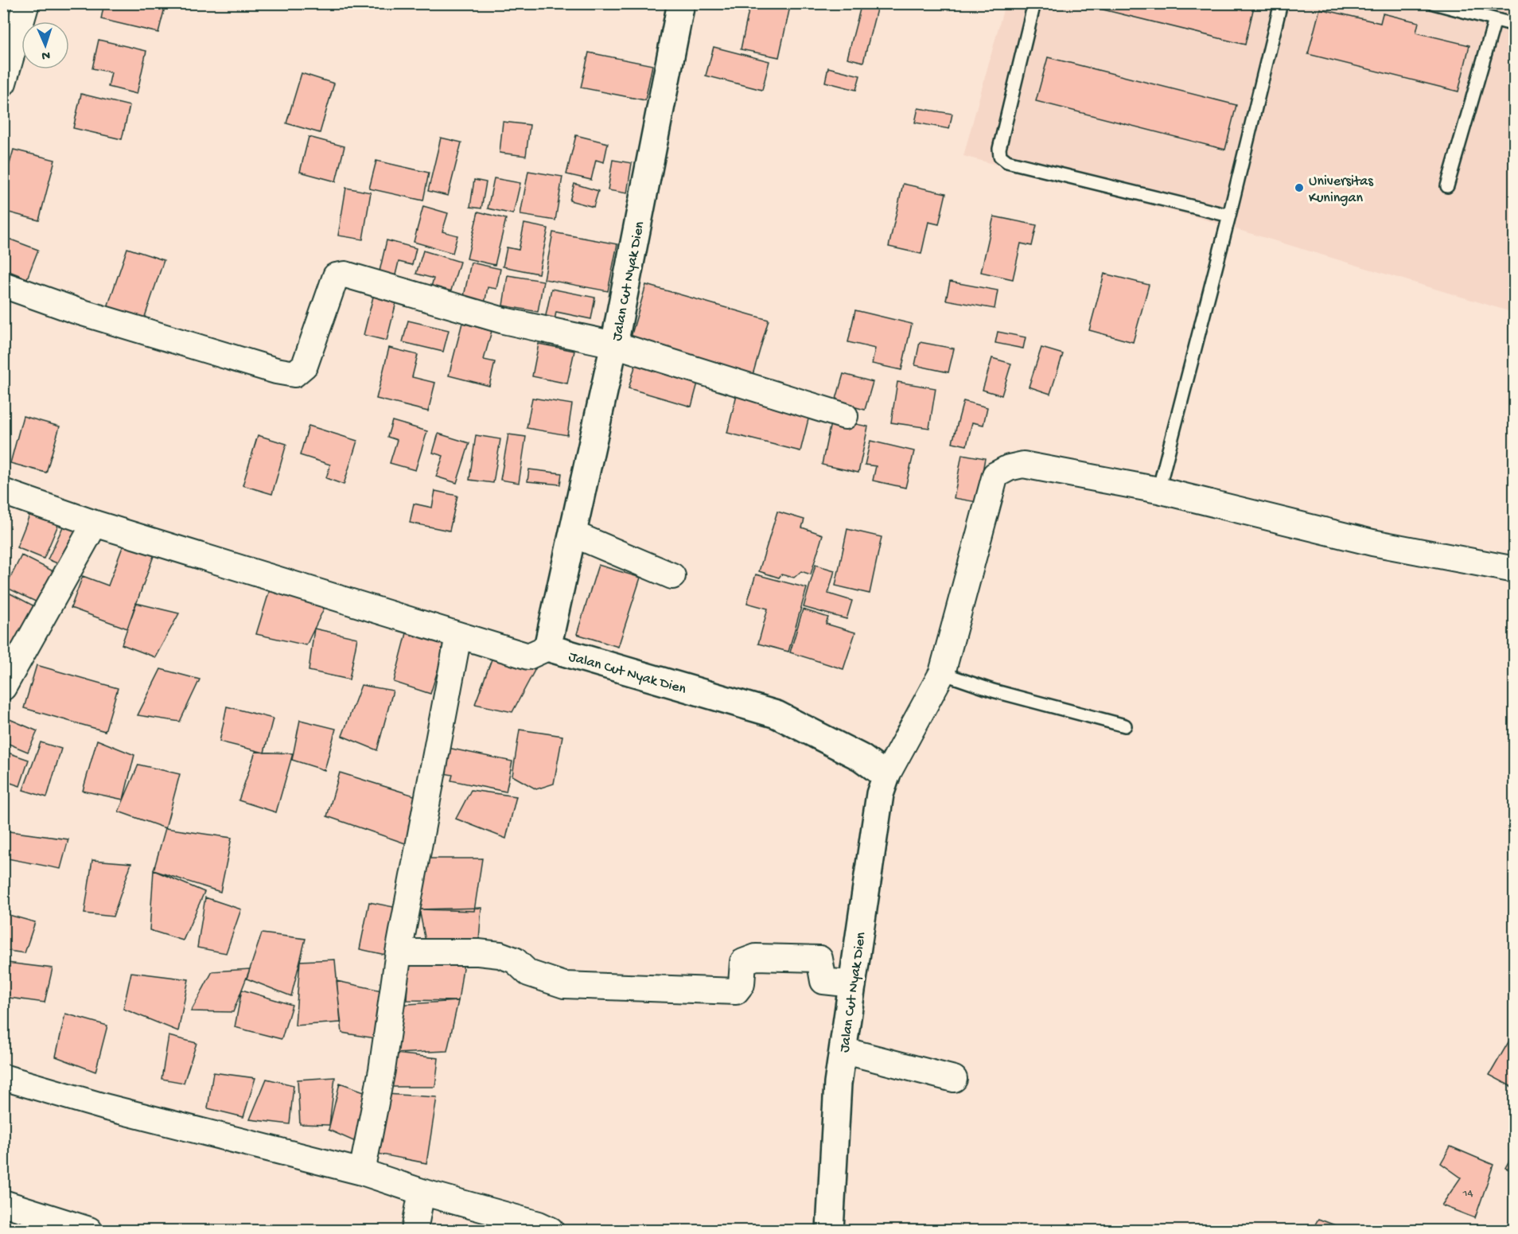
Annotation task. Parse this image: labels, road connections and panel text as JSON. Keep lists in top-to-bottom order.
{
  "streets": {
    "street": ["Jalan Cut Nyak Dien"]
  },
  "places": ["Universitas Kuningan"],
  "house_numbers": ["14"],
  "north": "bottom"
}
